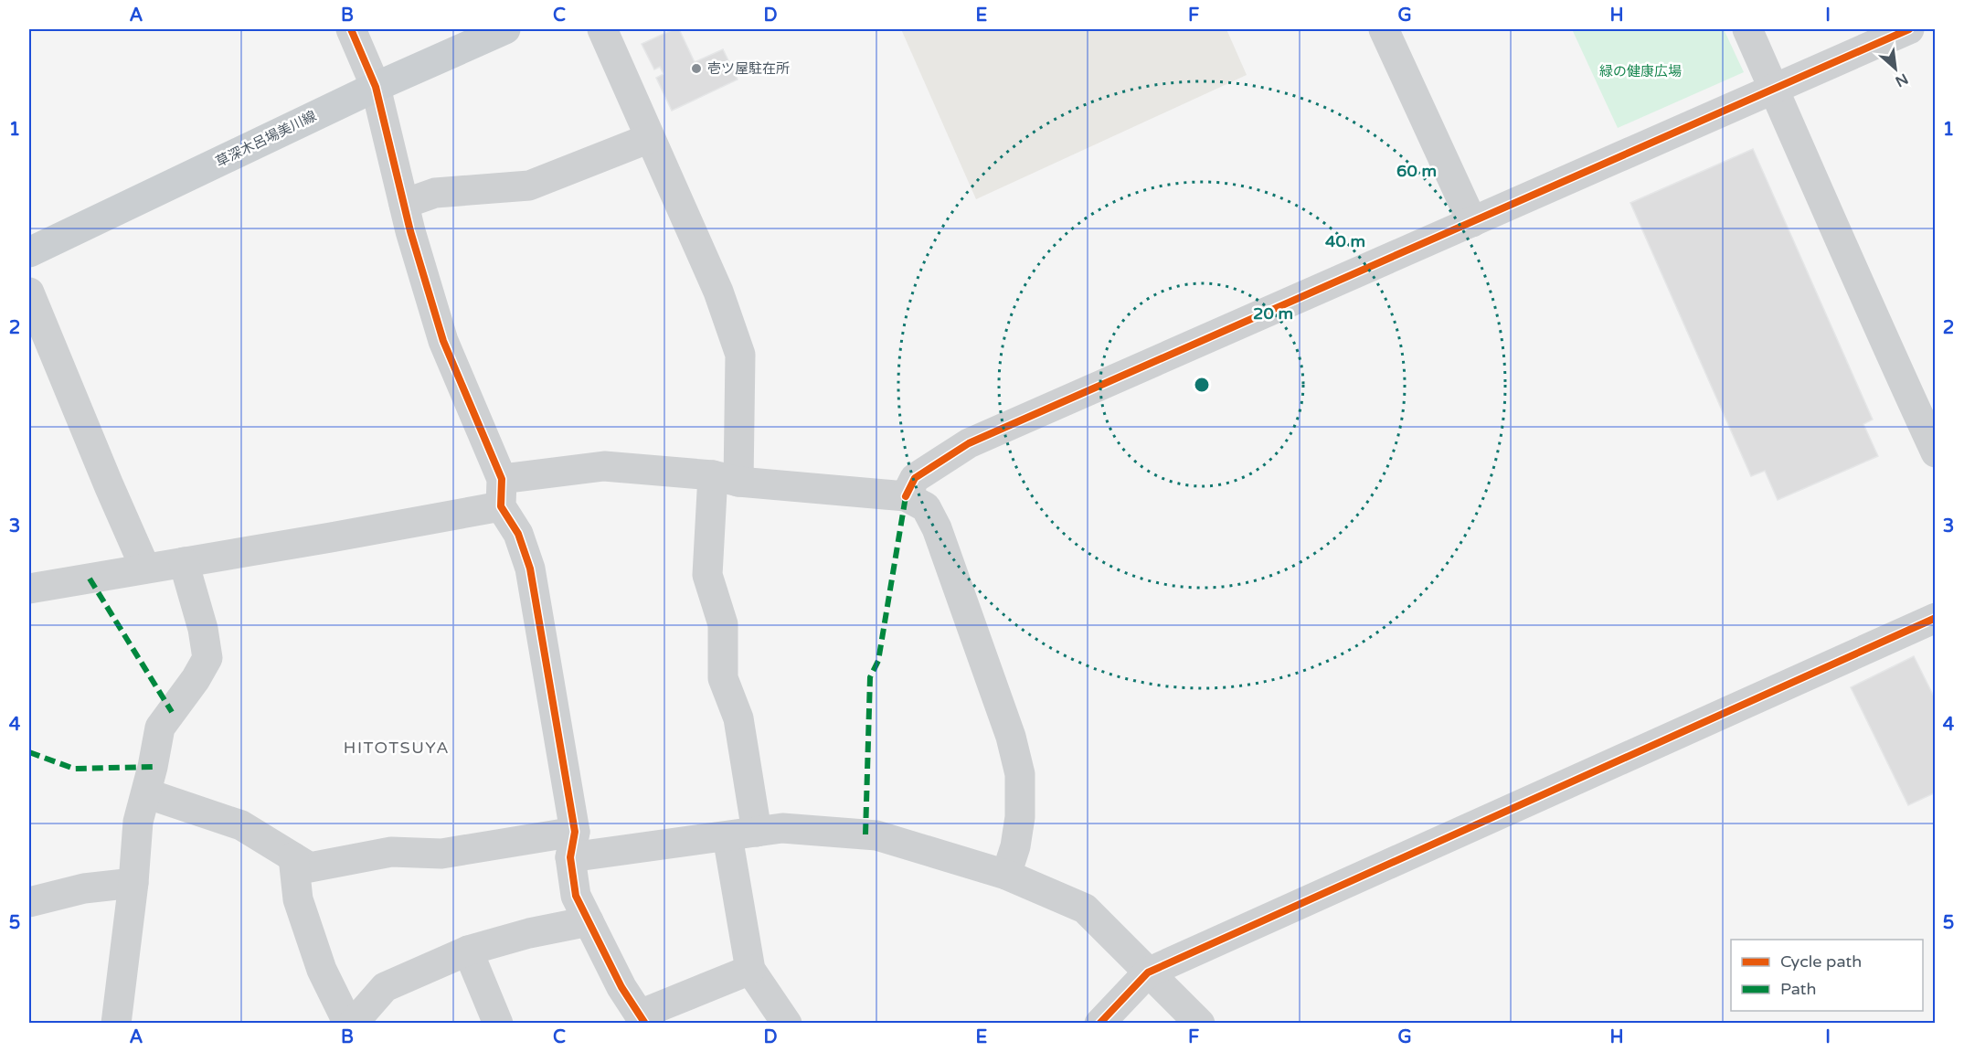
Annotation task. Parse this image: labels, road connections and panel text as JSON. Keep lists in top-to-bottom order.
{
  "streets": {
    "main road": ["草深木呂場美川線"]
  },
  "districts": ["HITOTSUYA"],
  "parks": ["緑の健康広場"],
  "places": ["壱ツ屋駐在所"],
  "legend": ["Cycle path", "Path"],
  "north": "bottom right",
  "grid": {
    "columns": [
      "A",
      "B",
      "C",
      "D",
      "E",
      "F",
      "G",
      "H",
      "I"
    ],
    "rows": [
      "1",
      "2",
      "3",
      "4",
      "5"
    ]
  },
  "rings": ["60 m", "40 m", "20 m"]
}
